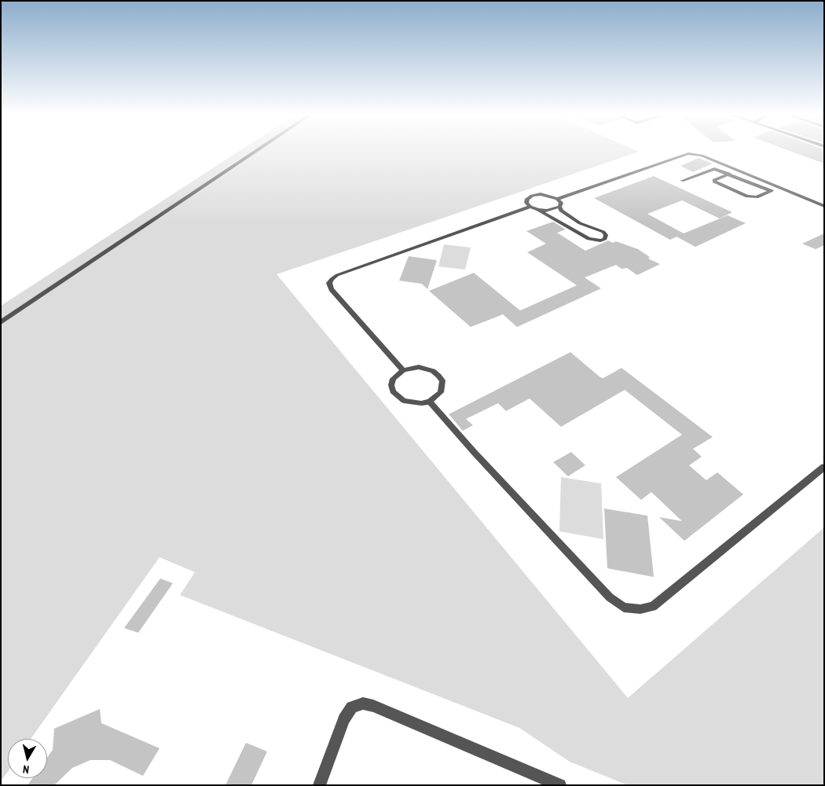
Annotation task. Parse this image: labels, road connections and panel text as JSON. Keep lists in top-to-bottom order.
{
  "north": "bottom"
}
